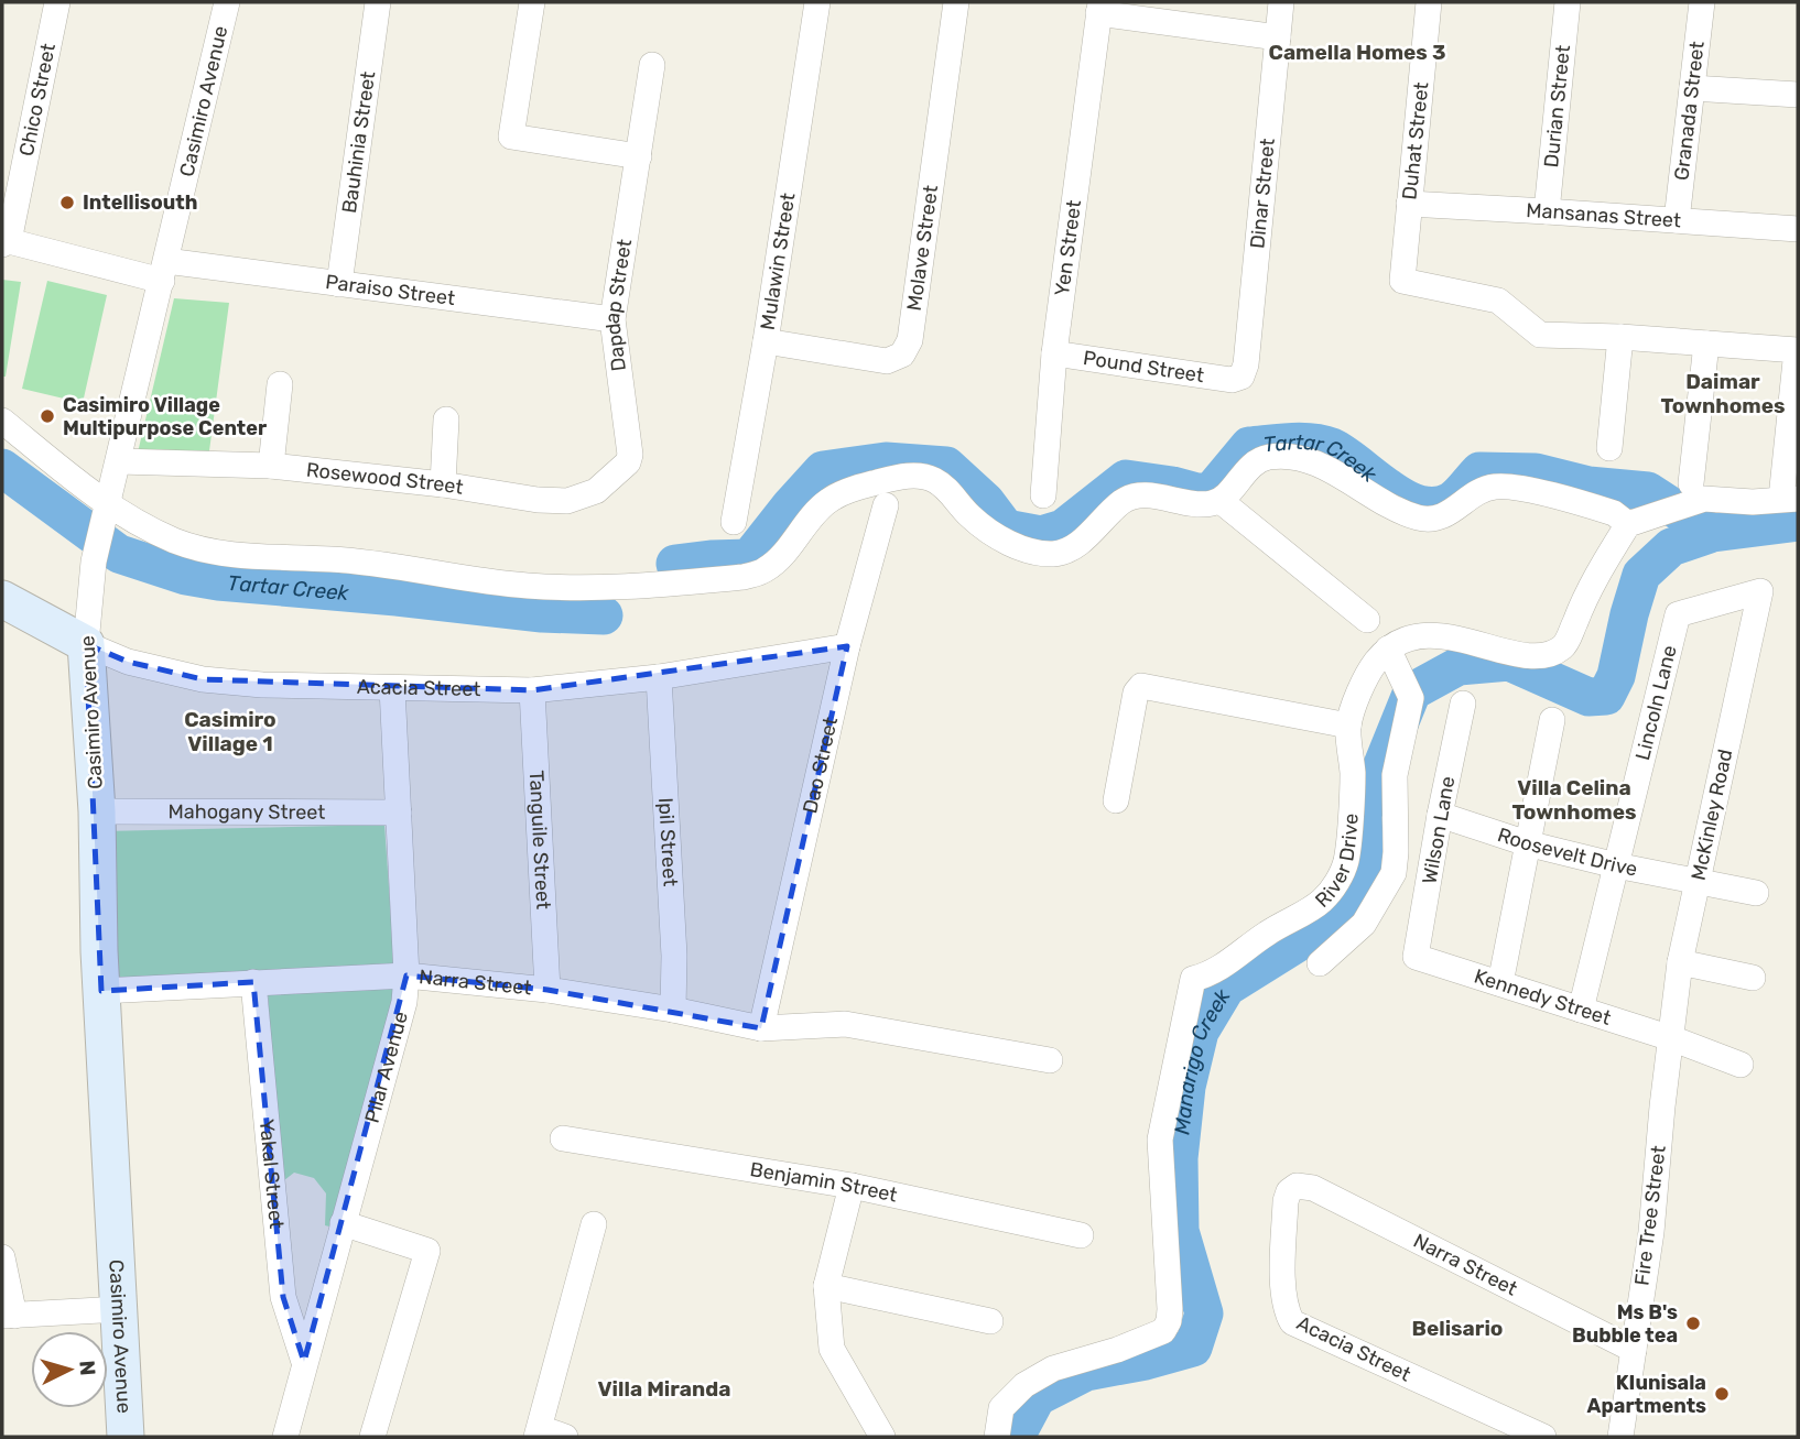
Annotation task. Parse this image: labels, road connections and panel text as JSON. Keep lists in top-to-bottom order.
{
  "streets": {
    "street": [
      "Chico Street",
      "Casimiro Avenue",
      "Durian Street",
      "Granada Street",
      "Duhat Street",
      "Bauhinia Street",
      "Dinar Street",
      "Mansanas Street",
      "Molave Street",
      "Yen Street",
      "Mulawin Street",
      "Paraiso Street",
      "Dapdap Street",
      "Pound Street",
      "Rosewood Street",
      "Acacia Street",
      "Lincoln Lane",
      "Dao Street",
      "Mahogany Street",
      "McKinley Road",
      "Wilson Lane",
      "Tanguile Street",
      "Ipil Street",
      "Roosevelt Drive",
      "River Drive",
      "Narra Street",
      "Kennedy Street",
      "Pilar Avenue",
      "Yakal Street",
      "Benjamin Street",
      "Fire Tree Street"
    ]
  },
  "crossings": [
    ["Chico Street", "Paraiso Street"],
    ["Casimiro Avenue", "Paraiso Street"],
    ["Casimiro Avenue", "Rosewood Street"],
    ["Casimiro Avenue", "Acacia Street"],
    ["Casimiro Avenue", "Mahogany Street"],
    ["Casimiro Avenue", "Narra Street"],
    ["Durian Street", "Mansanas Street"],
    ["Granada Street", "Mansanas Street"],
    ["Duhat Street", "Mansanas Street"],
    ["Bauhinia Street", "Paraiso Street"],
    ["Dinar Street", "Pound Street"],
    ["Molave Street", "Mulawin Street"],
    ["Yen Street", "Pound Street"],
    ["Paraiso Street", "Dapdap Street"],
    ["Dapdap Street", "Rosewood Street"],
    ["Acacia Street", "Dao Street"],
    ["Acacia Street", "Tanguile Street"],
    ["Acacia Street", "Ipil Street"],
    ["Acacia Street", "Narra Street"],
    ["Acacia Street", "Pilar Avenue"],
    ["Lincoln Lane", "McKinley Road"],
    ["Lincoln Lane", "Roosevelt Drive"],
    ["Lincoln Lane", "Kennedy Street"],
    ["Dao Street", "Narra Street"],
    ["Mahogany Street", "Pilar Avenue"],
    ["McKinley Road", "Roosevelt Drive"],
    ["McKinley Road", "Kennedy Street"],
    ["McKinley Road", "Fire Tree Street"],
    ["Wilson Lane", "Roosevelt Drive"],
    ["Wilson Lane", "Kennedy Street"],
    ["Tanguile Street", "Narra Street"],
    ["Ipil Street", "Narra Street"],
    ["Narra Street", "Pilar Avenue"],
    ["Narra Street", "Yakal Street"],
    ["Narra Street", "Fire Tree Street"],
    ["Kennedy Street", "Fire Tree Street"],
    ["Pilar Avenue", "Yakal Street"]
  ],
  "districts": [
    "Camella Homes 3",
    "Daimar Townhomes",
    "Casimiro Village 1",
    "Villa Celina Townhomes",
    "Belisario",
    "Villa Miranda"
  ],
  "water": ["Tartar Creek", "Manarigo Creek"],
  "places": [
    "Intellisouth",
    "Casimiro Village Multipurpose Center",
    "Ms B's Bubble tea",
    "KIunisala Apartments"
  ],
  "north": "right"
}
